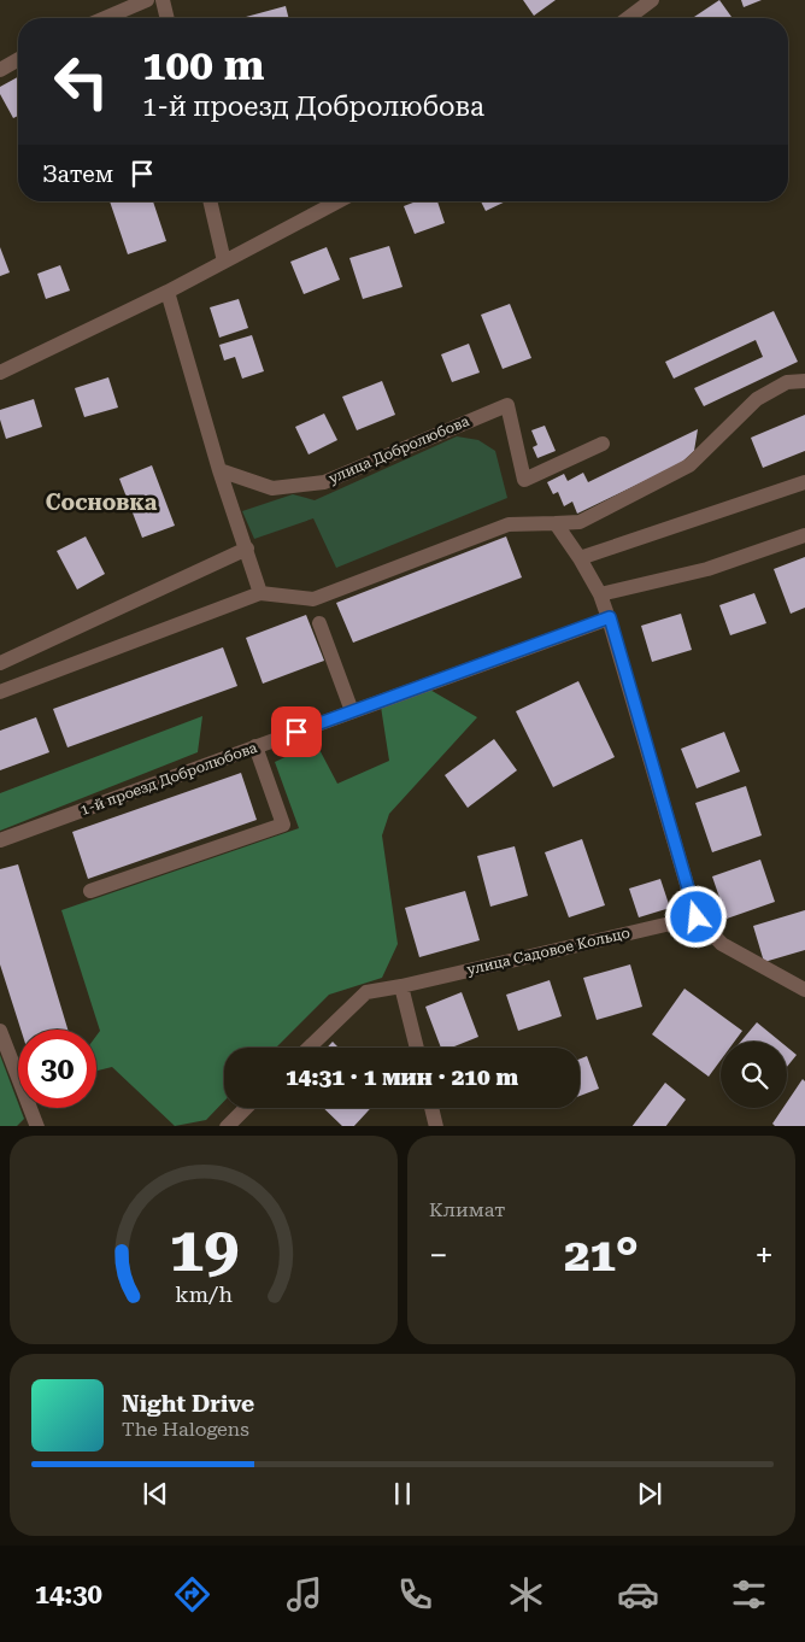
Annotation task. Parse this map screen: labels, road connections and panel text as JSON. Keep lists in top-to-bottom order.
{
  "streets": {
    "street": ["улица Добролюбова", "1-й проезд Добролюбова", "улица Садовое Кольцо"]
  },
  "districts": ["Сосновка"],
  "page": {
    "turn": ["100 m", "1-й проезд Добролюбова"],
    "then": "Затем",
    "limit": "30",
    "trip": "14:31 · 1 мин · 210 m",
    "tile": "Климат",
    "heat": ["−", "21°", "+"],
    "song": ["Night Drive", "The Halogens"],
    "tabs": "14:30",
    "gauge": ["19", "km/h"]
  }
}
